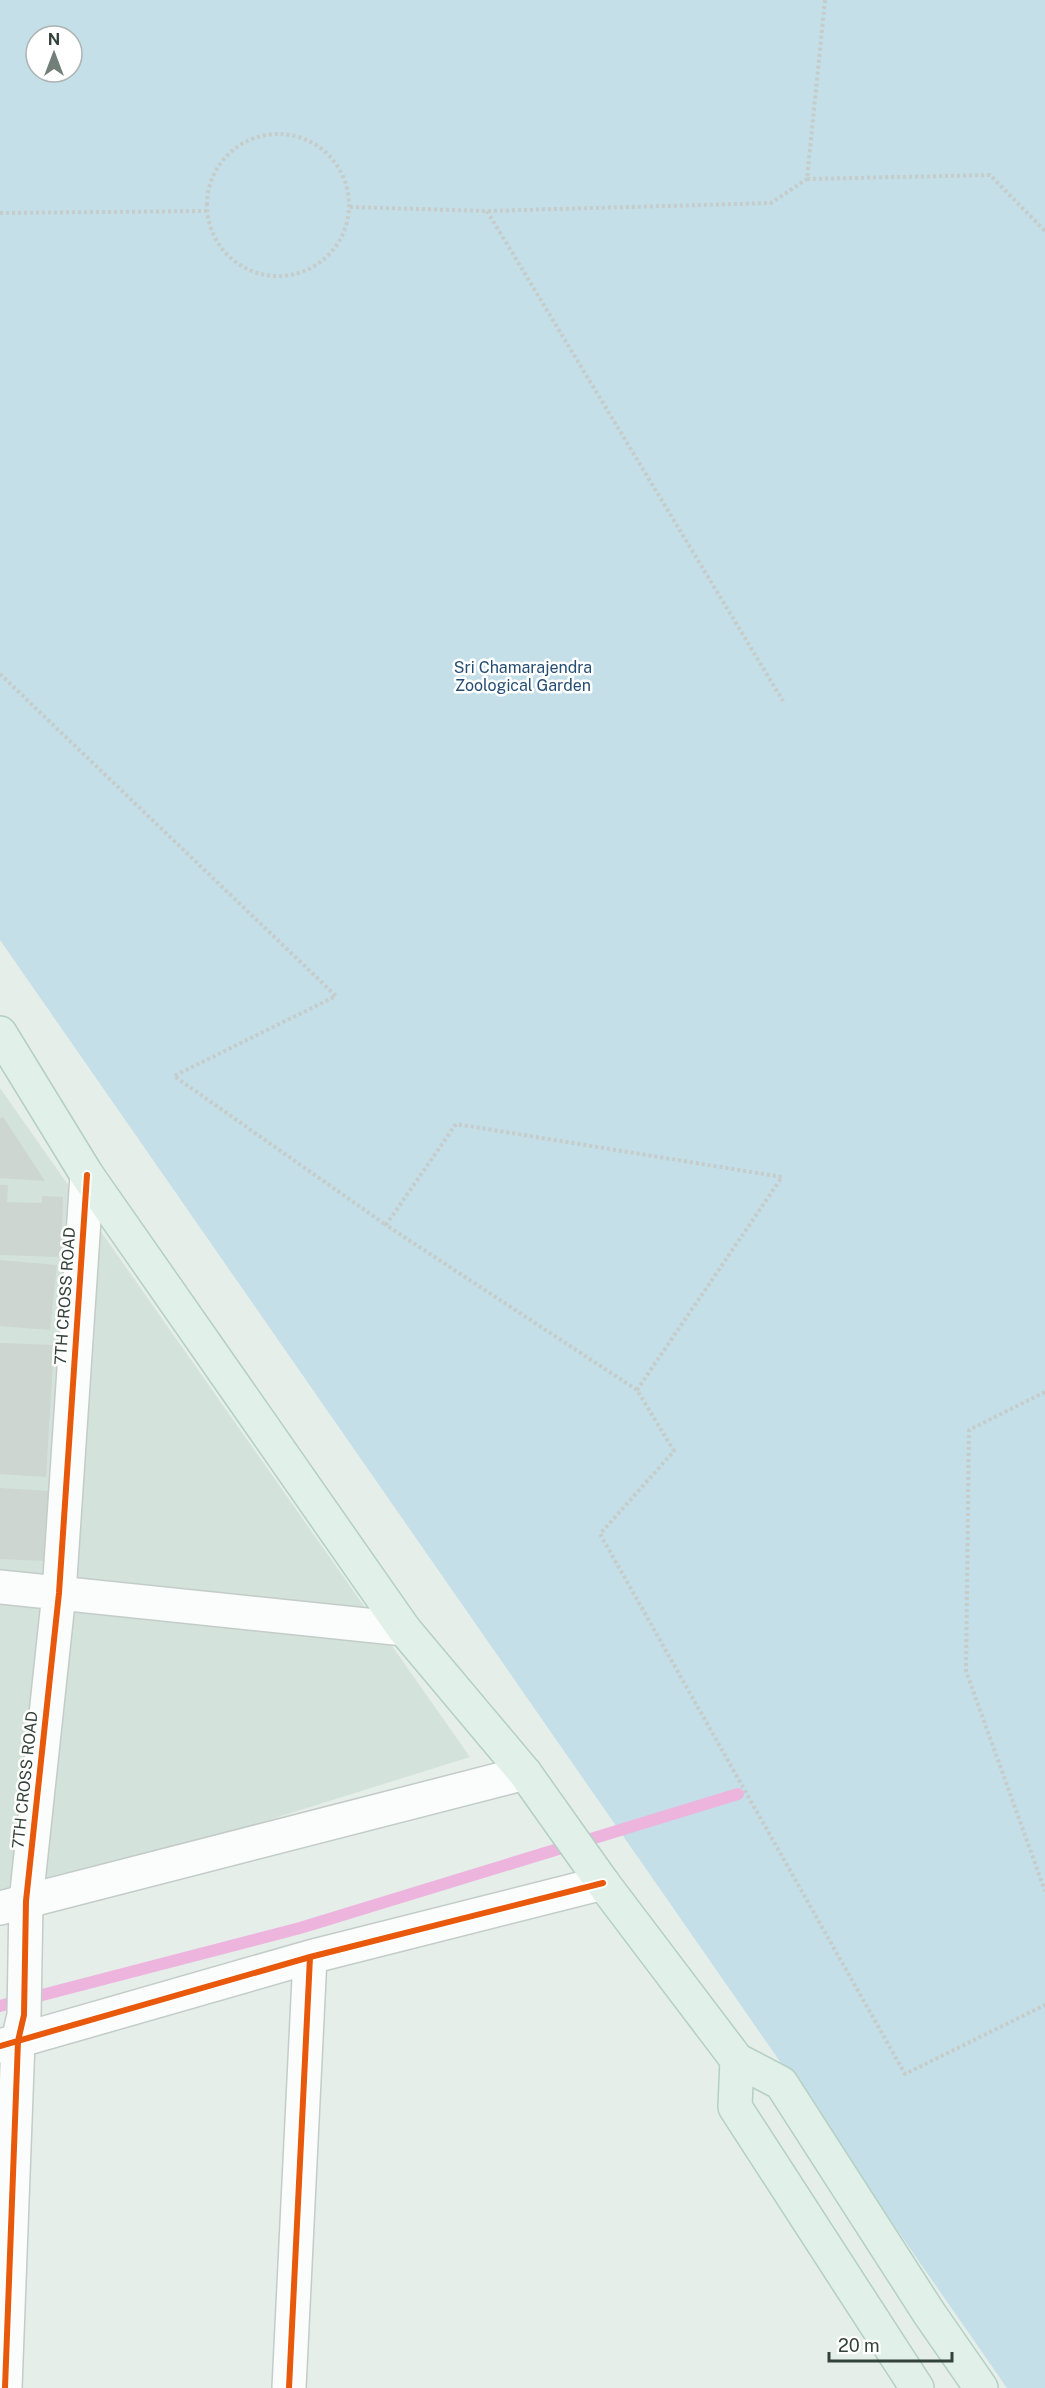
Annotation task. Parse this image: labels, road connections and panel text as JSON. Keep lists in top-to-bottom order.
{
  "streets": {
    "street": ["7TH CROSS ROAD"]
  },
  "parks": ["Sri Chamarajendra Zoological Garden"],
  "scale_bar": "20 m",
  "north": "top"
}
